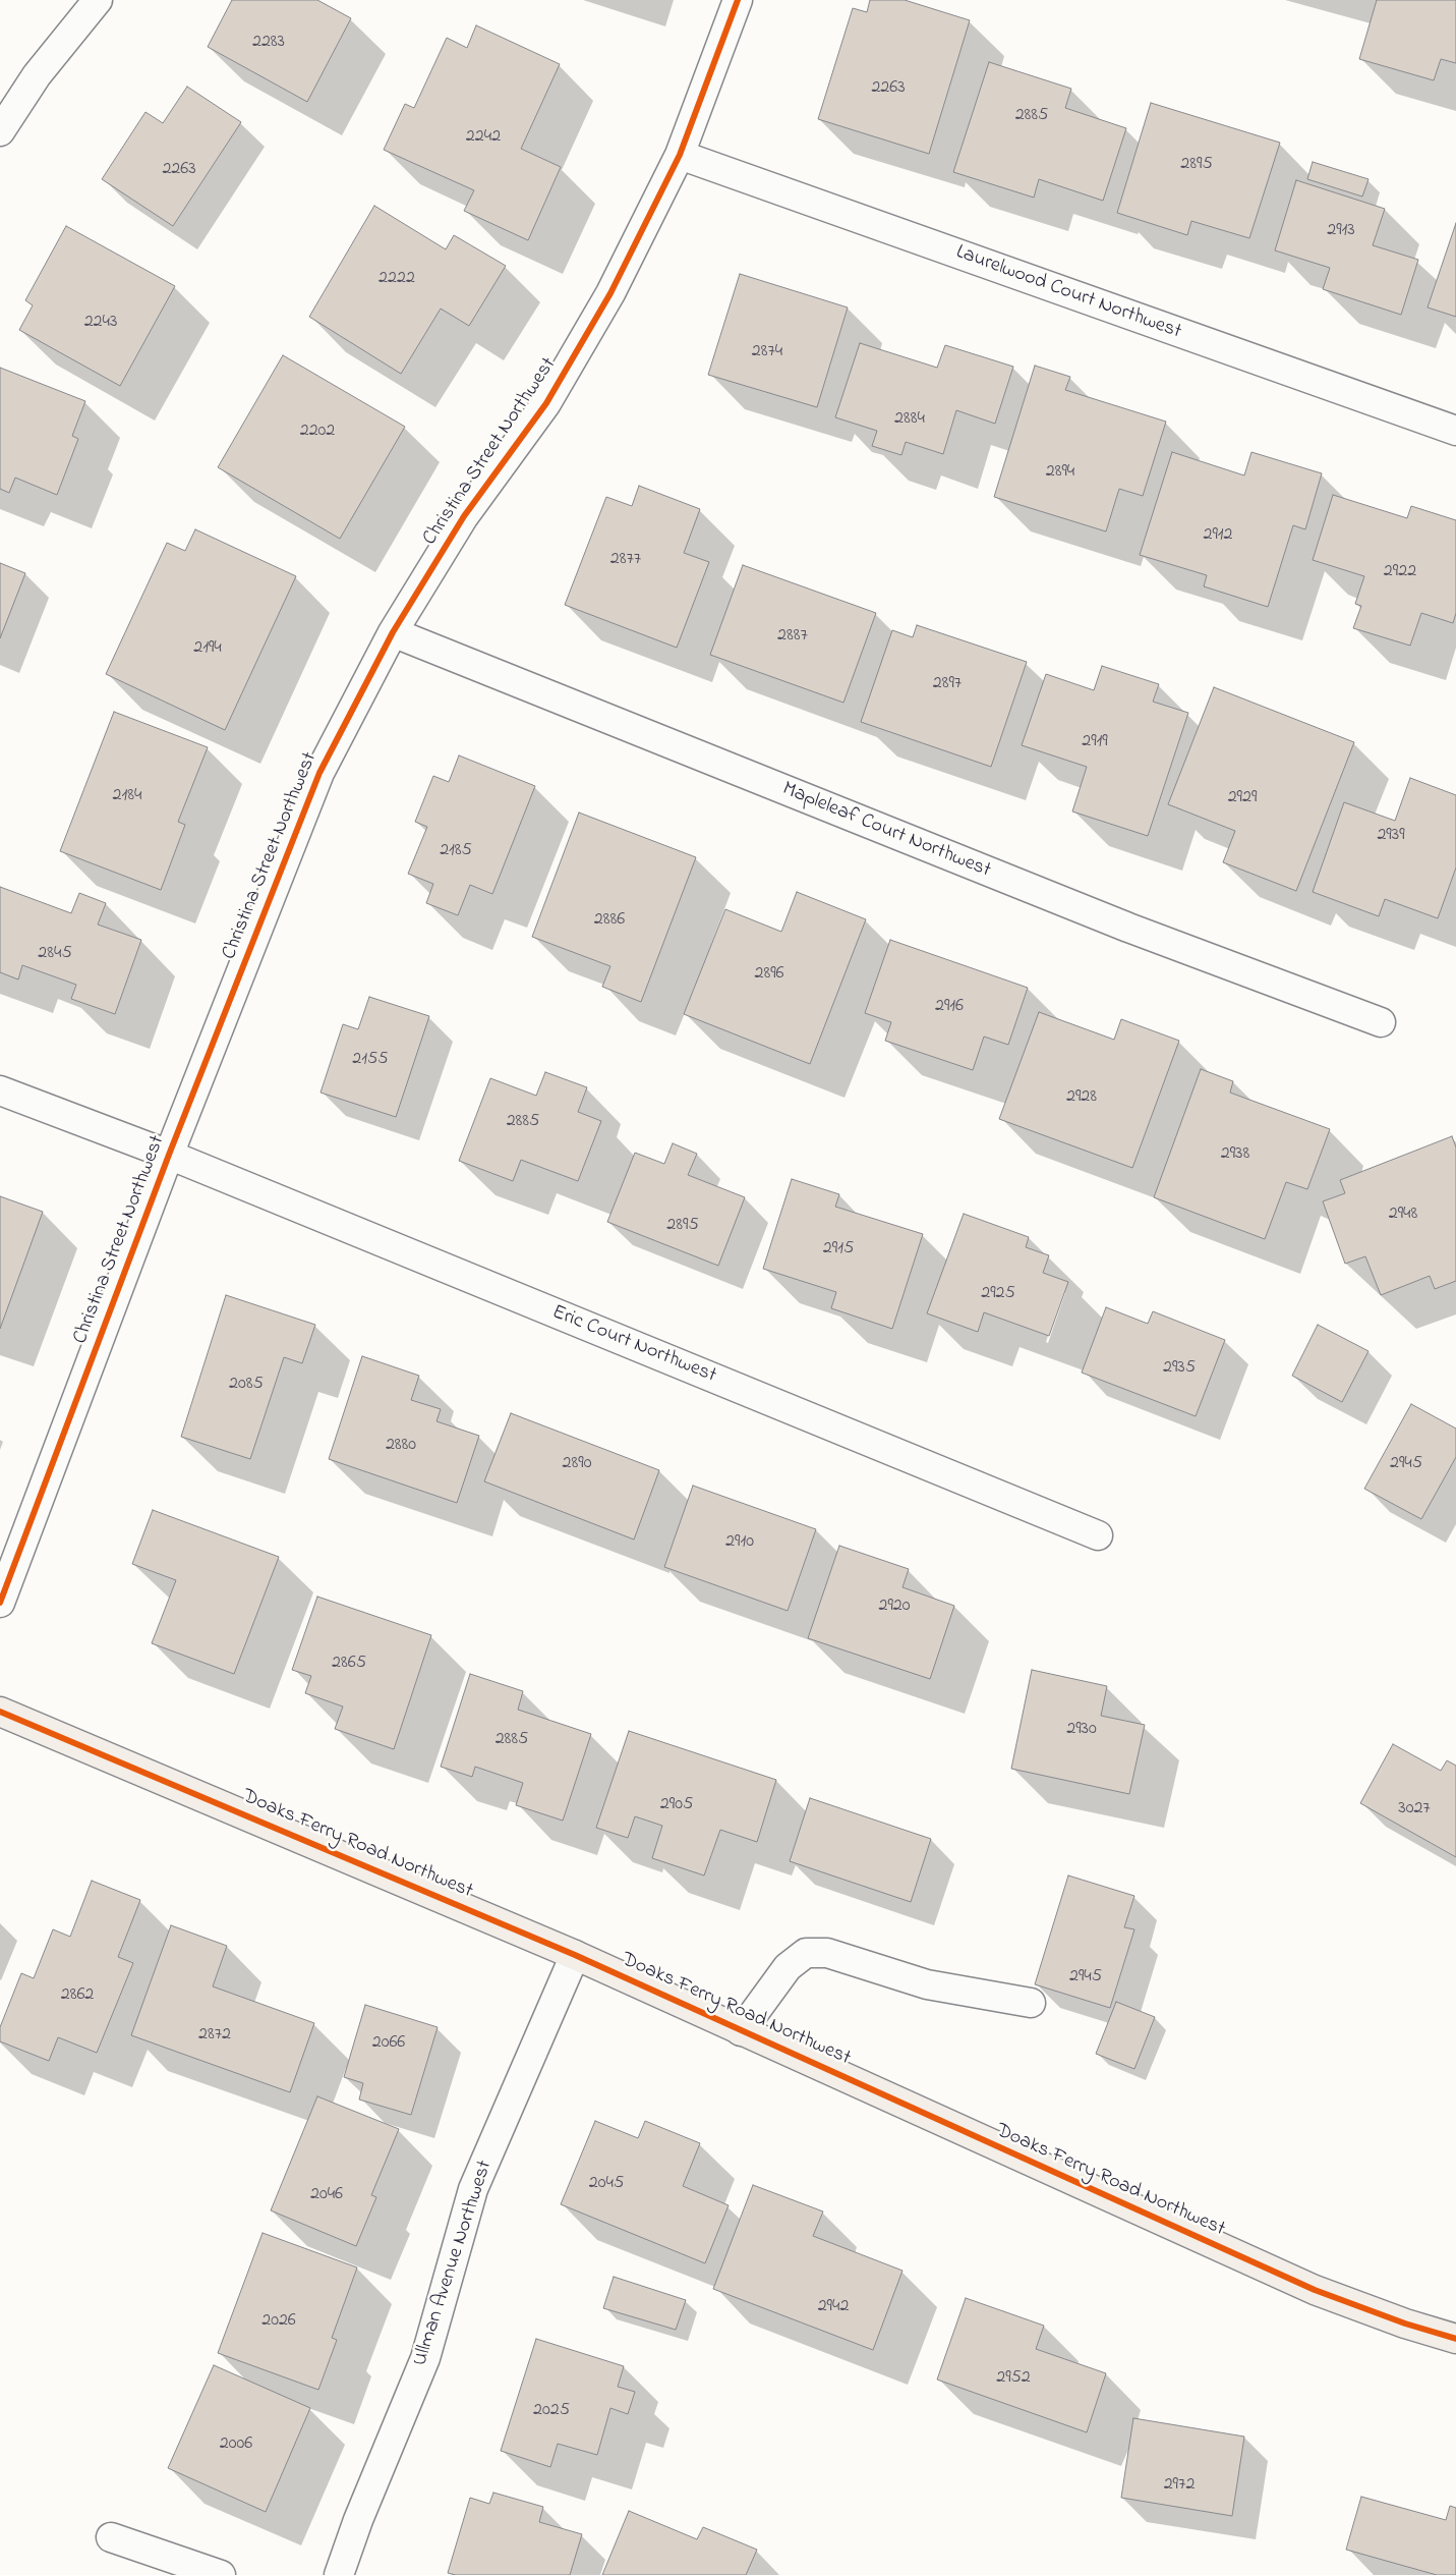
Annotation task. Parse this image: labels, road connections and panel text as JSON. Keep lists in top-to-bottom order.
{
  "streets": {
    "main road": ["Doaks Ferry Road Northwest"],
    "street": [
      "Laurelwood Court Northwest",
      "Christina Street Northwest",
      "Mapleleaf Court Northwest",
      "Eric Court Northwest",
      "Ullman Avenue Northwest"
    ]
  },
  "crossings": [
    ["Laurelwood Court Northwest", "Christina Street Northwest"],
    ["Christina Street Northwest", "Mapleleaf Court Northwest"],
    ["Christina Street Northwest", "Eric Court Northwest"],
    ["Doaks Ferry Road Northwest", "Ullman Avenue Northwest"]
  ],
  "house_numbers": [
    "2283",
    "2263",
    "2885",
    "2242",
    "2895",
    "2263",
    "2913",
    "2222",
    "2243",
    "2874",
    "2884",
    "2202",
    "2894",
    "2912",
    "2877",
    "2922",
    "2887",
    "2194",
    "2897",
    "2919",
    "2184",
    "2929",
    "2939",
    "2185",
    "2886",
    "2845",
    "2896",
    "2916",
    "2155",
    "2928",
    "2885",
    "2938",
    "2948",
    "2895",
    "2915",
    "2925",
    "2935",
    "2085",
    "2880",
    "2890",
    "2945",
    "2910",
    "2920",
    "2865",
    "2930",
    "2885",
    "2905",
    "3027",
    "2945",
    "2862",
    "2872",
    "2066",
    "2045",
    "2046",
    "2942",
    "2026",
    "2952",
    "2025",
    "2006",
    "2972"
  ]
}
